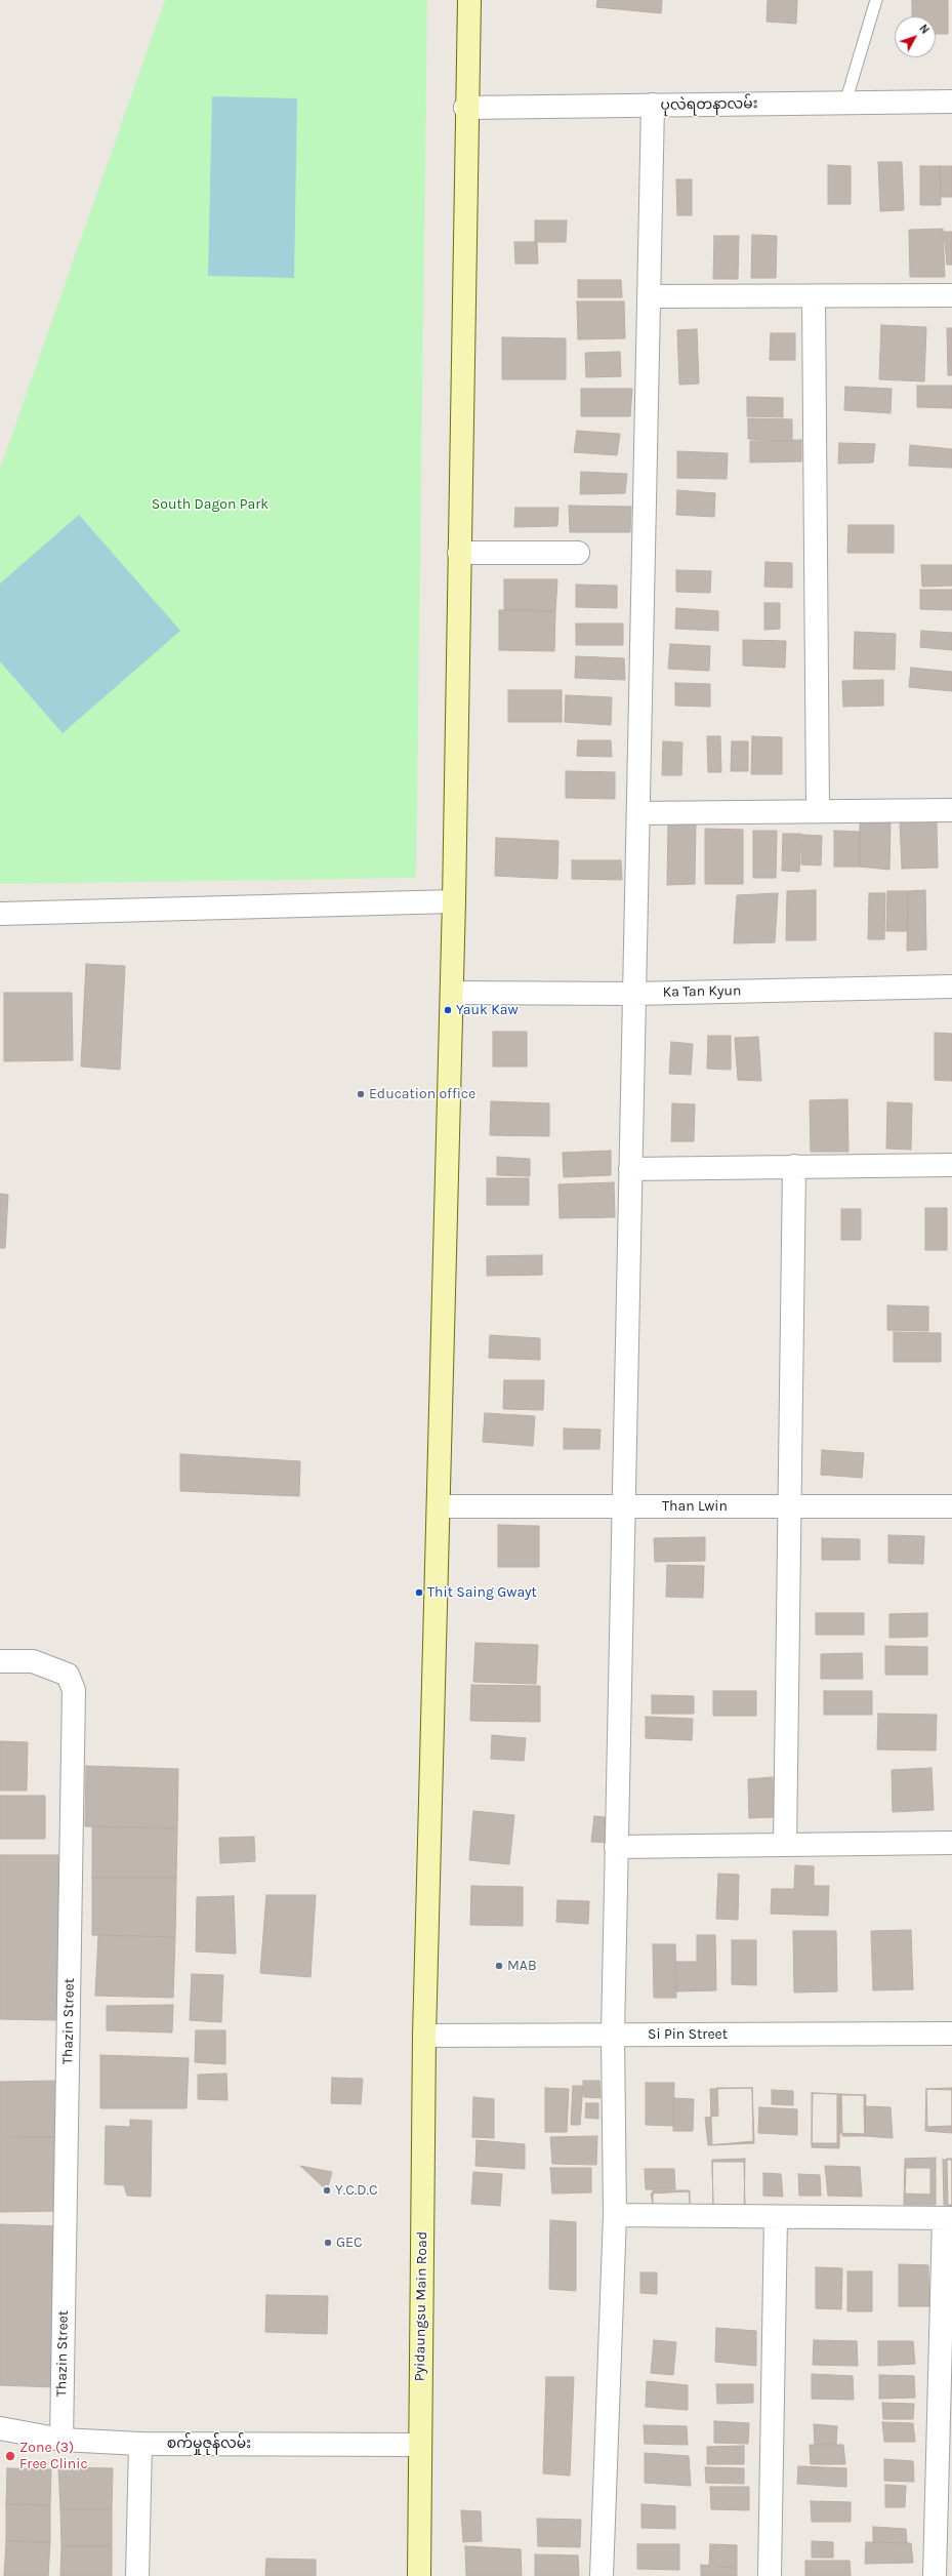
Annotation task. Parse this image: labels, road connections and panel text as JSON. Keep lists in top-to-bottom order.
{
  "streets": {
    "main road": ["Pyidaungsu Main Road"],
    "street": [
      "ပုလဲရတနာလမ်း",
      "Ka Tan Kyun",
      "Than Lwin",
      "Thazin Street",
      "Si Pin Street",
      "စက်မှုဇုန်လမ်း"
    ]
  },
  "crossings": [
    ["ပုလဲရတနာလမ်း", "Pyidaungsu Main Road"],
    ["Ka Tan Kyun", "Pyidaungsu Main Road"],
    ["Than Lwin", "Pyidaungsu Main Road"],
    ["Thazin Street", "စက်မှုဇုန်လမ်း"],
    ["Si Pin Street", "Pyidaungsu Main Road"],
    ["Pyidaungsu Main Road", "စက်မှုဇုန်လမ်း"]
  ],
  "parks": ["South Dagon Park"],
  "places": [
    "Yauk Kaw",
    "Education office",
    "Thit Saing Gwayt",
    "MAB",
    "Y.C.D.C",
    "GEC",
    "Zone (3) Free Clinic"
  ],
  "north": "top right"
}
